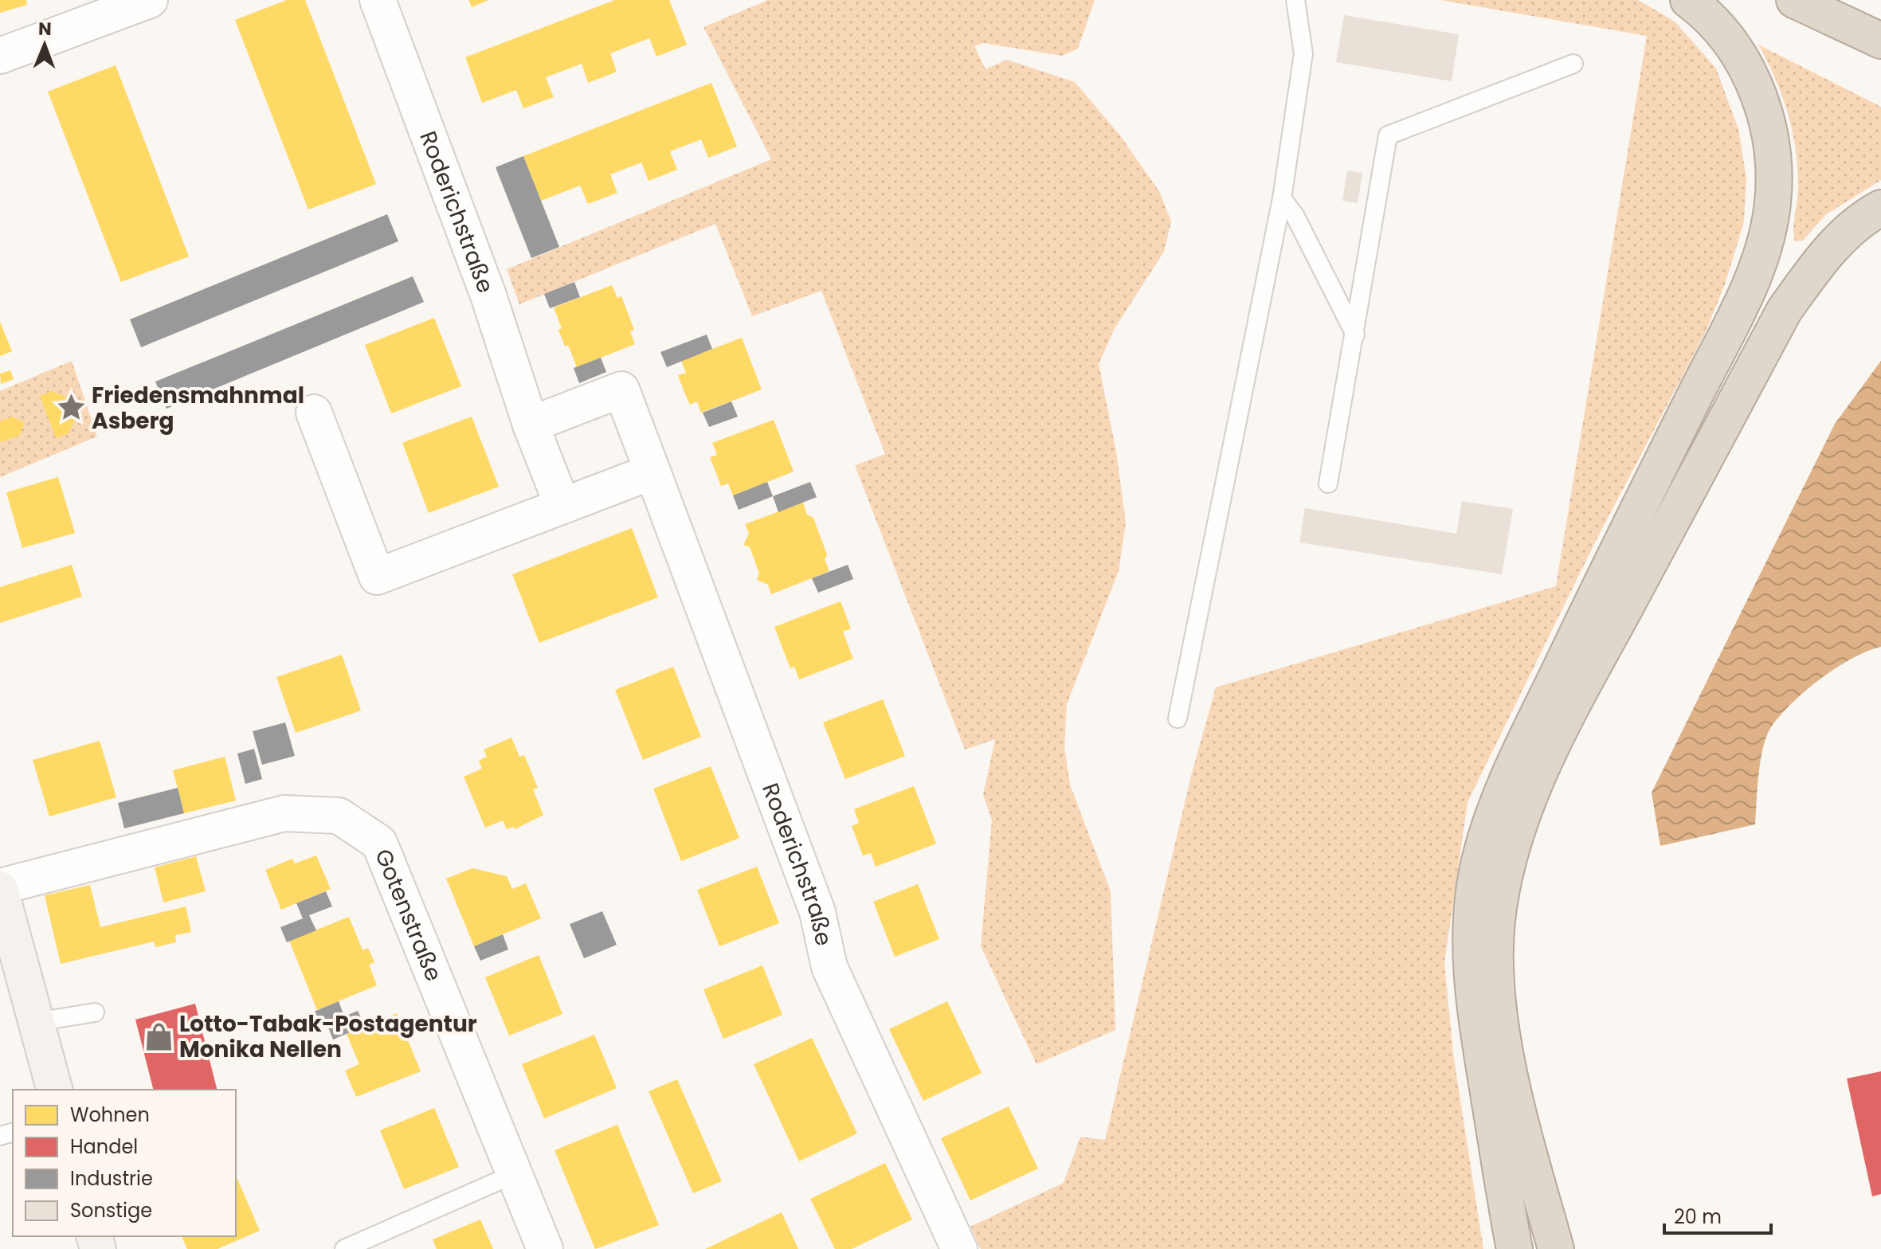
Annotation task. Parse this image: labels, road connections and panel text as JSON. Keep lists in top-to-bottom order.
{
  "streets": {
    "street": ["Roderichstraße", "Gotenstraße"]
  },
  "places": {
    "place": ["Friedensmahnmal Asberg"],
    "shop": ["Lotto-Tabak-Postagentur Monika Nellen"]
  },
  "legend": [
    "Wohnen",
    "Handel",
    "Industrie",
    "Sonstige"
  ],
  "scale_bar": "20 m",
  "north": "top"
}
